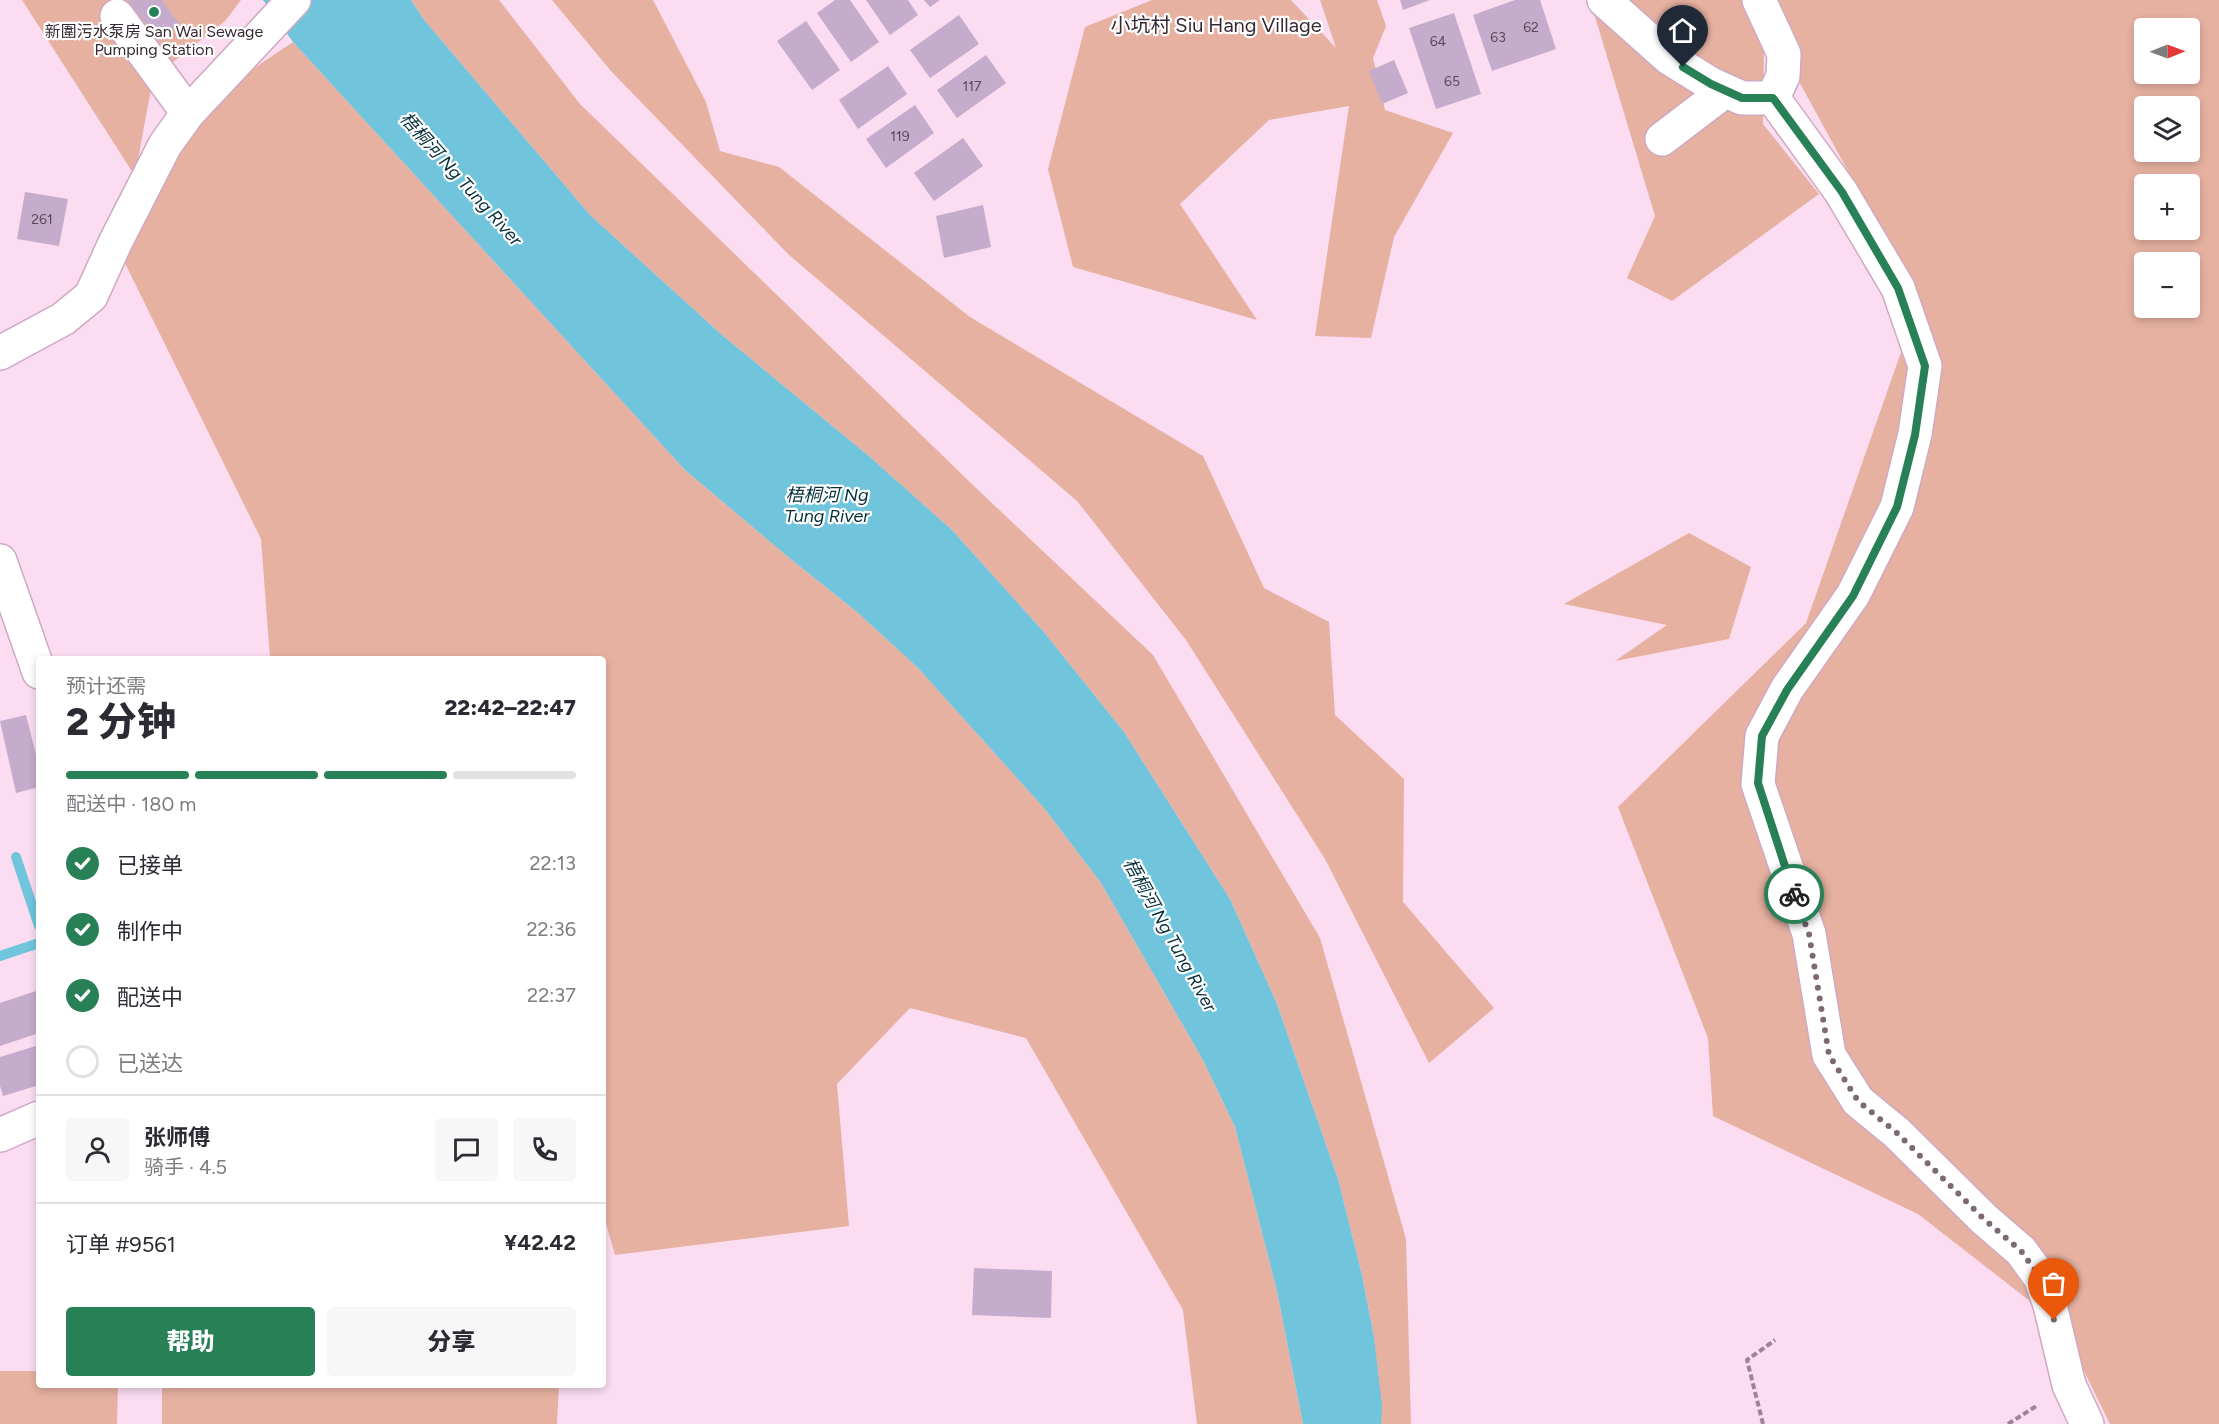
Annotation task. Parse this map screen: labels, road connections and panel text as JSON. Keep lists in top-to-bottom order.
{
  "districts": ["小坑村 Siu Hang Village"],
  "water": ["梧桐河 Ng Tung River"],
  "places": ["新圍污水泵房 San Wai Sewage Pumping Station"],
  "house_numbers": [
    "62",
    "63",
    "64",
    "65",
    "117",
    "119",
    "261"
  ],
  "north": "right",
  "page": {
    "map_buttons": ["+", "−"],
    "heading": ["2 分钟", "预计还需", "22:42–22:47"],
    "panel": [
      "张师傅",
      "骑手 · 4.5",
      "订单 #9561",
      "¥42.42"
    ],
    "bar": "配送中 · 180 m",
    "list": [
      ["已接单", "22:13"],
      ["制作中", "22:36"],
      ["配送中", "22:37"],
      "已送达"
    ],
    "buttons": ["帮助", "分享"]
  }
}
